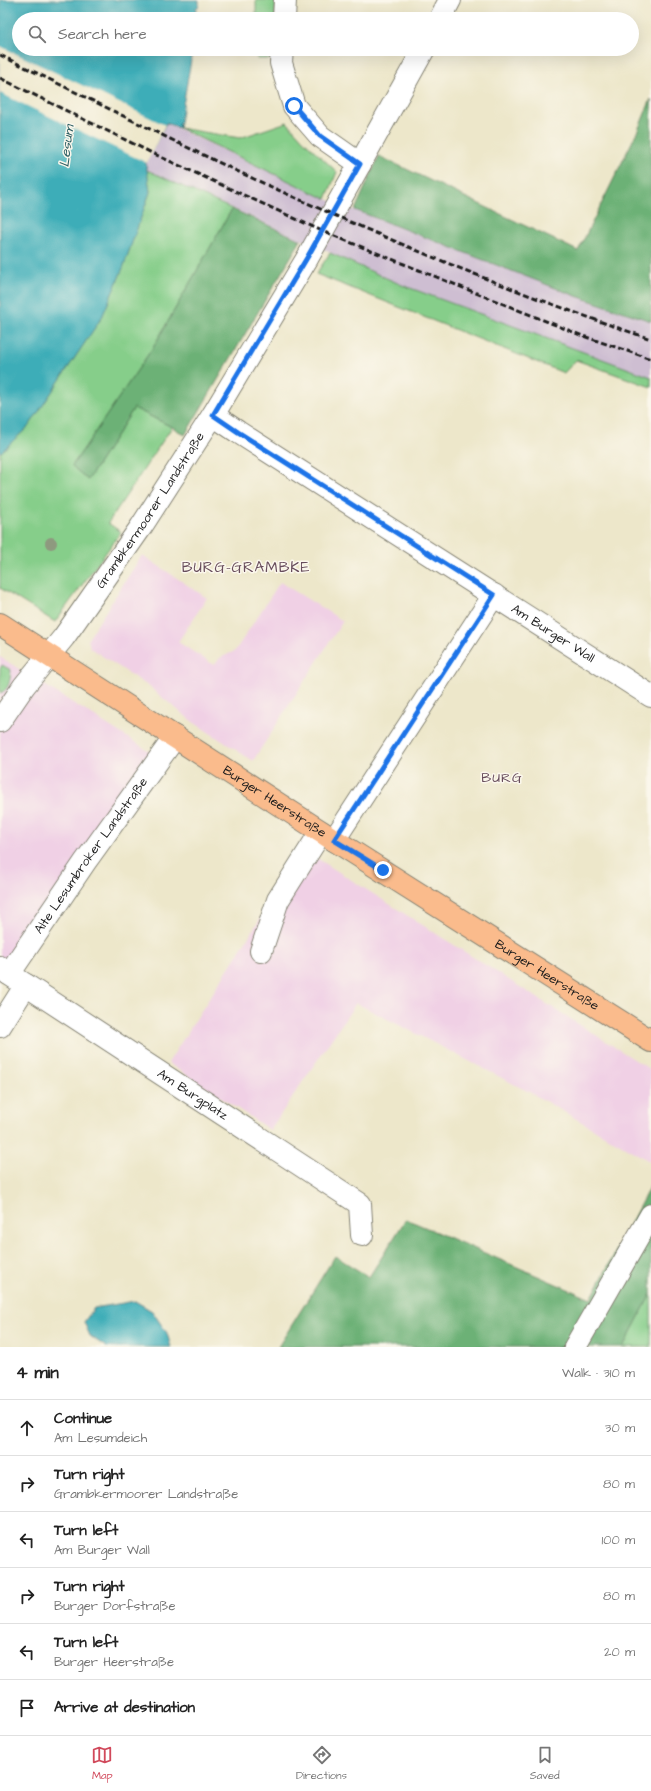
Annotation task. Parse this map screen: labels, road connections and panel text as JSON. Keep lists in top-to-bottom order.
{
  "streets": {
    "main road": ["Burger Heerstraße"],
    "street": [
      "Grambkermoorer Landstraße",
      "Am Burger Wall",
      "Alte Lesumbroker Landstraße",
      "Am Burgplatz"
    ]
  },
  "crossings": [
    ["Grambkermoorer Landstraße", "Am Burger Wall"],
    ["Grambkermoorer Landstraße", "Burger Heerstraße"],
    ["Burger Heerstraße", "Alte Lesumbroker Landstraße"],
    ["Alte Lesumbroker Landstraße", "Am Burgplatz"]
  ],
  "districts": ["BURG-GRAMBKE", "BURG"],
  "water": ["Lesum"],
  "page": {
    "search": "Search here",
    "heading": ["4 min", "Walk · 310 m"],
    "list": [
      ["Continue", "Am Lesumdeich", "30 m"],
      ["Turn right", "Grambkermoorer Landstraße", "80 m"],
      ["Turn left", "Am Burger Wall", "100 m"],
      ["Turn right", "Burger Dorfstraße", "80 m"],
      ["Turn left", "Burger Heerstraße", "20 m"],
      "Arrive at destination"
    ],
    "nav": ["Map", "Directions", "Saved"]
  }
}
